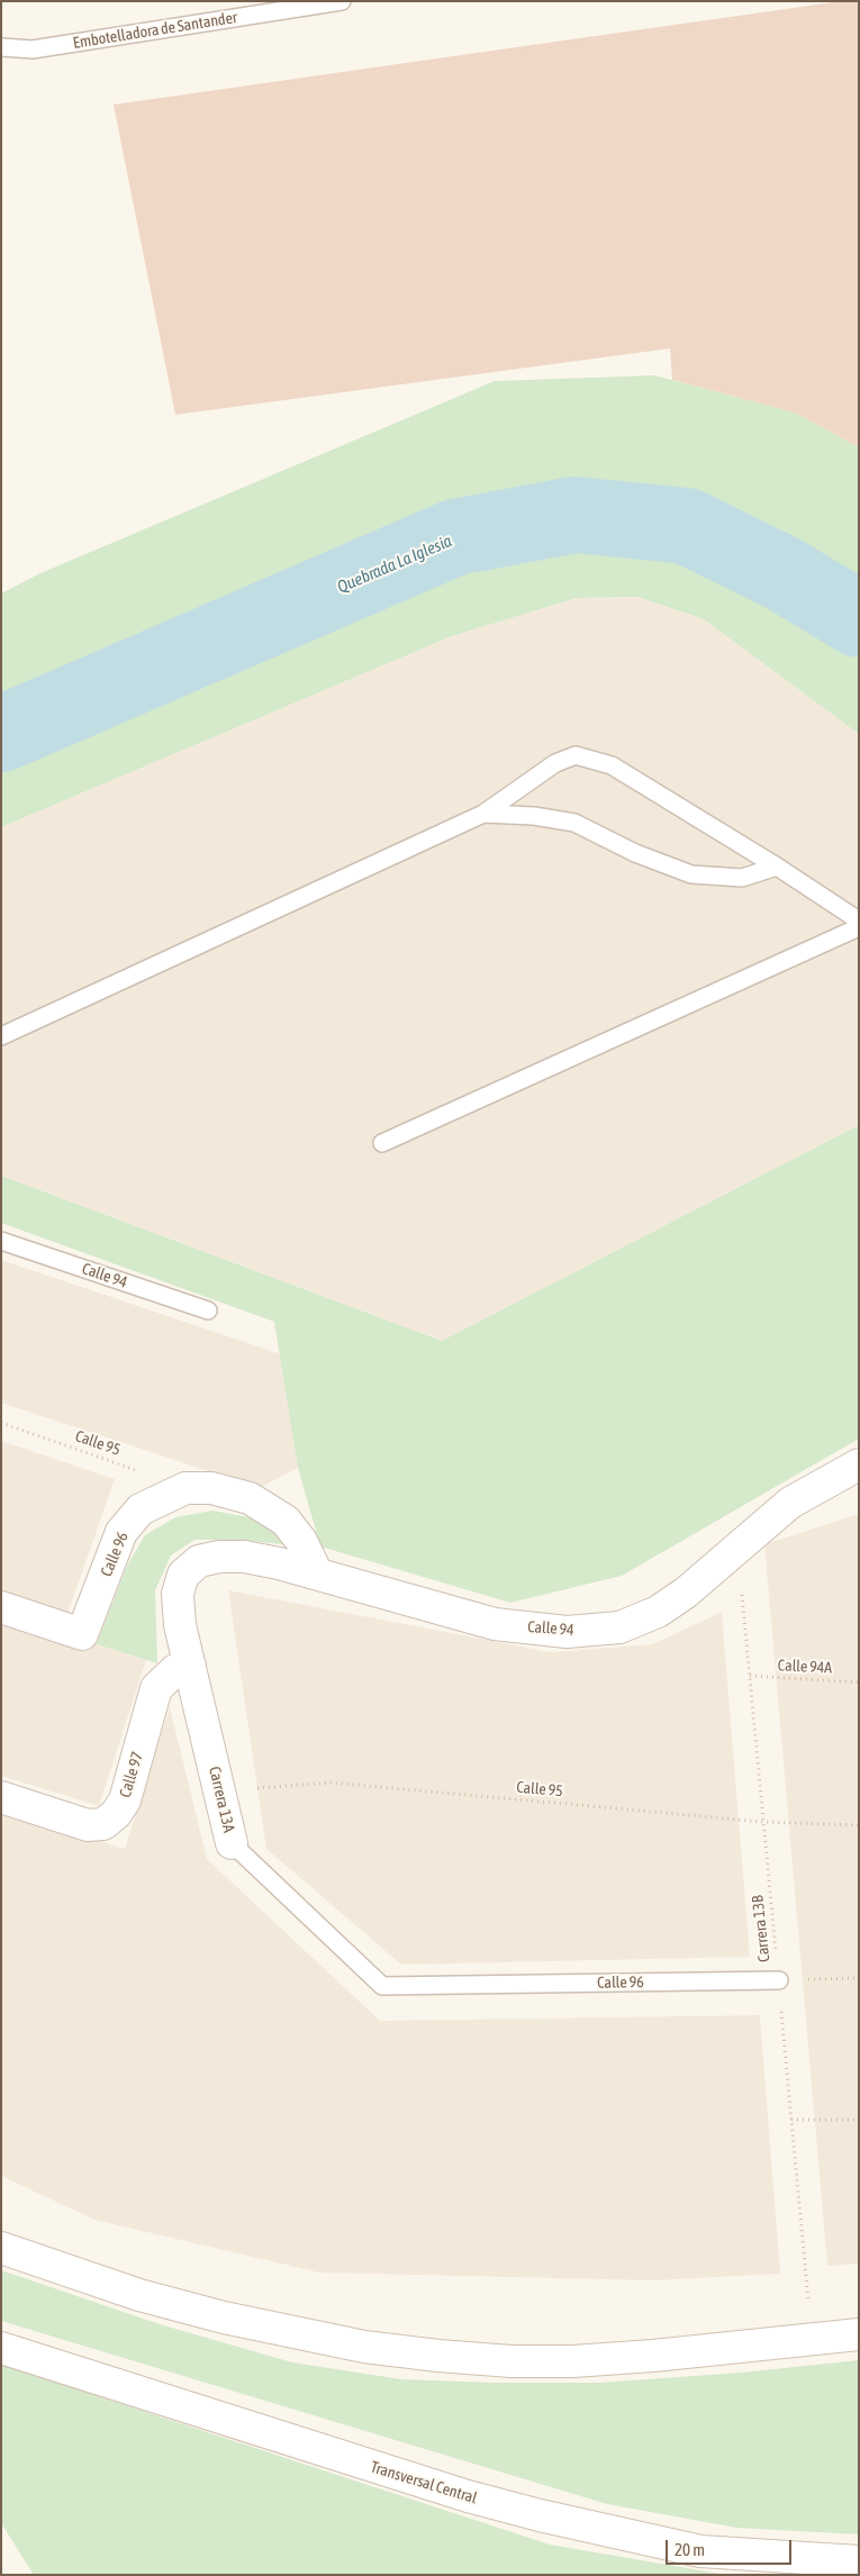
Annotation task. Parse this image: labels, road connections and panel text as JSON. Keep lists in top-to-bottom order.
{
  "streets": {
    "street": [
      "Calle 94",
      "Calle 96",
      "Calle 97",
      "Carrera 13A",
      "Transversal Central"
    ],
    "lane": ["Embotelladora de Santander"],
    "path": ["Calle 95", "Calle 94A", "Carrera 13B"]
  },
  "crossings": [
    ["Calle 94", "Calle 96"],
    ["Calle 94", "Carrera 13A"],
    ["Calle 94", "Carrera 13B"],
    ["Calle 95", "Calle 96"],
    ["Calle 95", "Carrera 13A"],
    ["Calle 95", "Carrera 13B"],
    ["Calle 96", "Carrera 13A"],
    ["Calle 96", "Carrera 13B"],
    ["Calle 94A", "Carrera 13B"],
    ["Calle 97", "Carrera 13A"]
  ],
  "water": ["Quebrada La Iglesia"],
  "scale_bar": "20 m"
}
